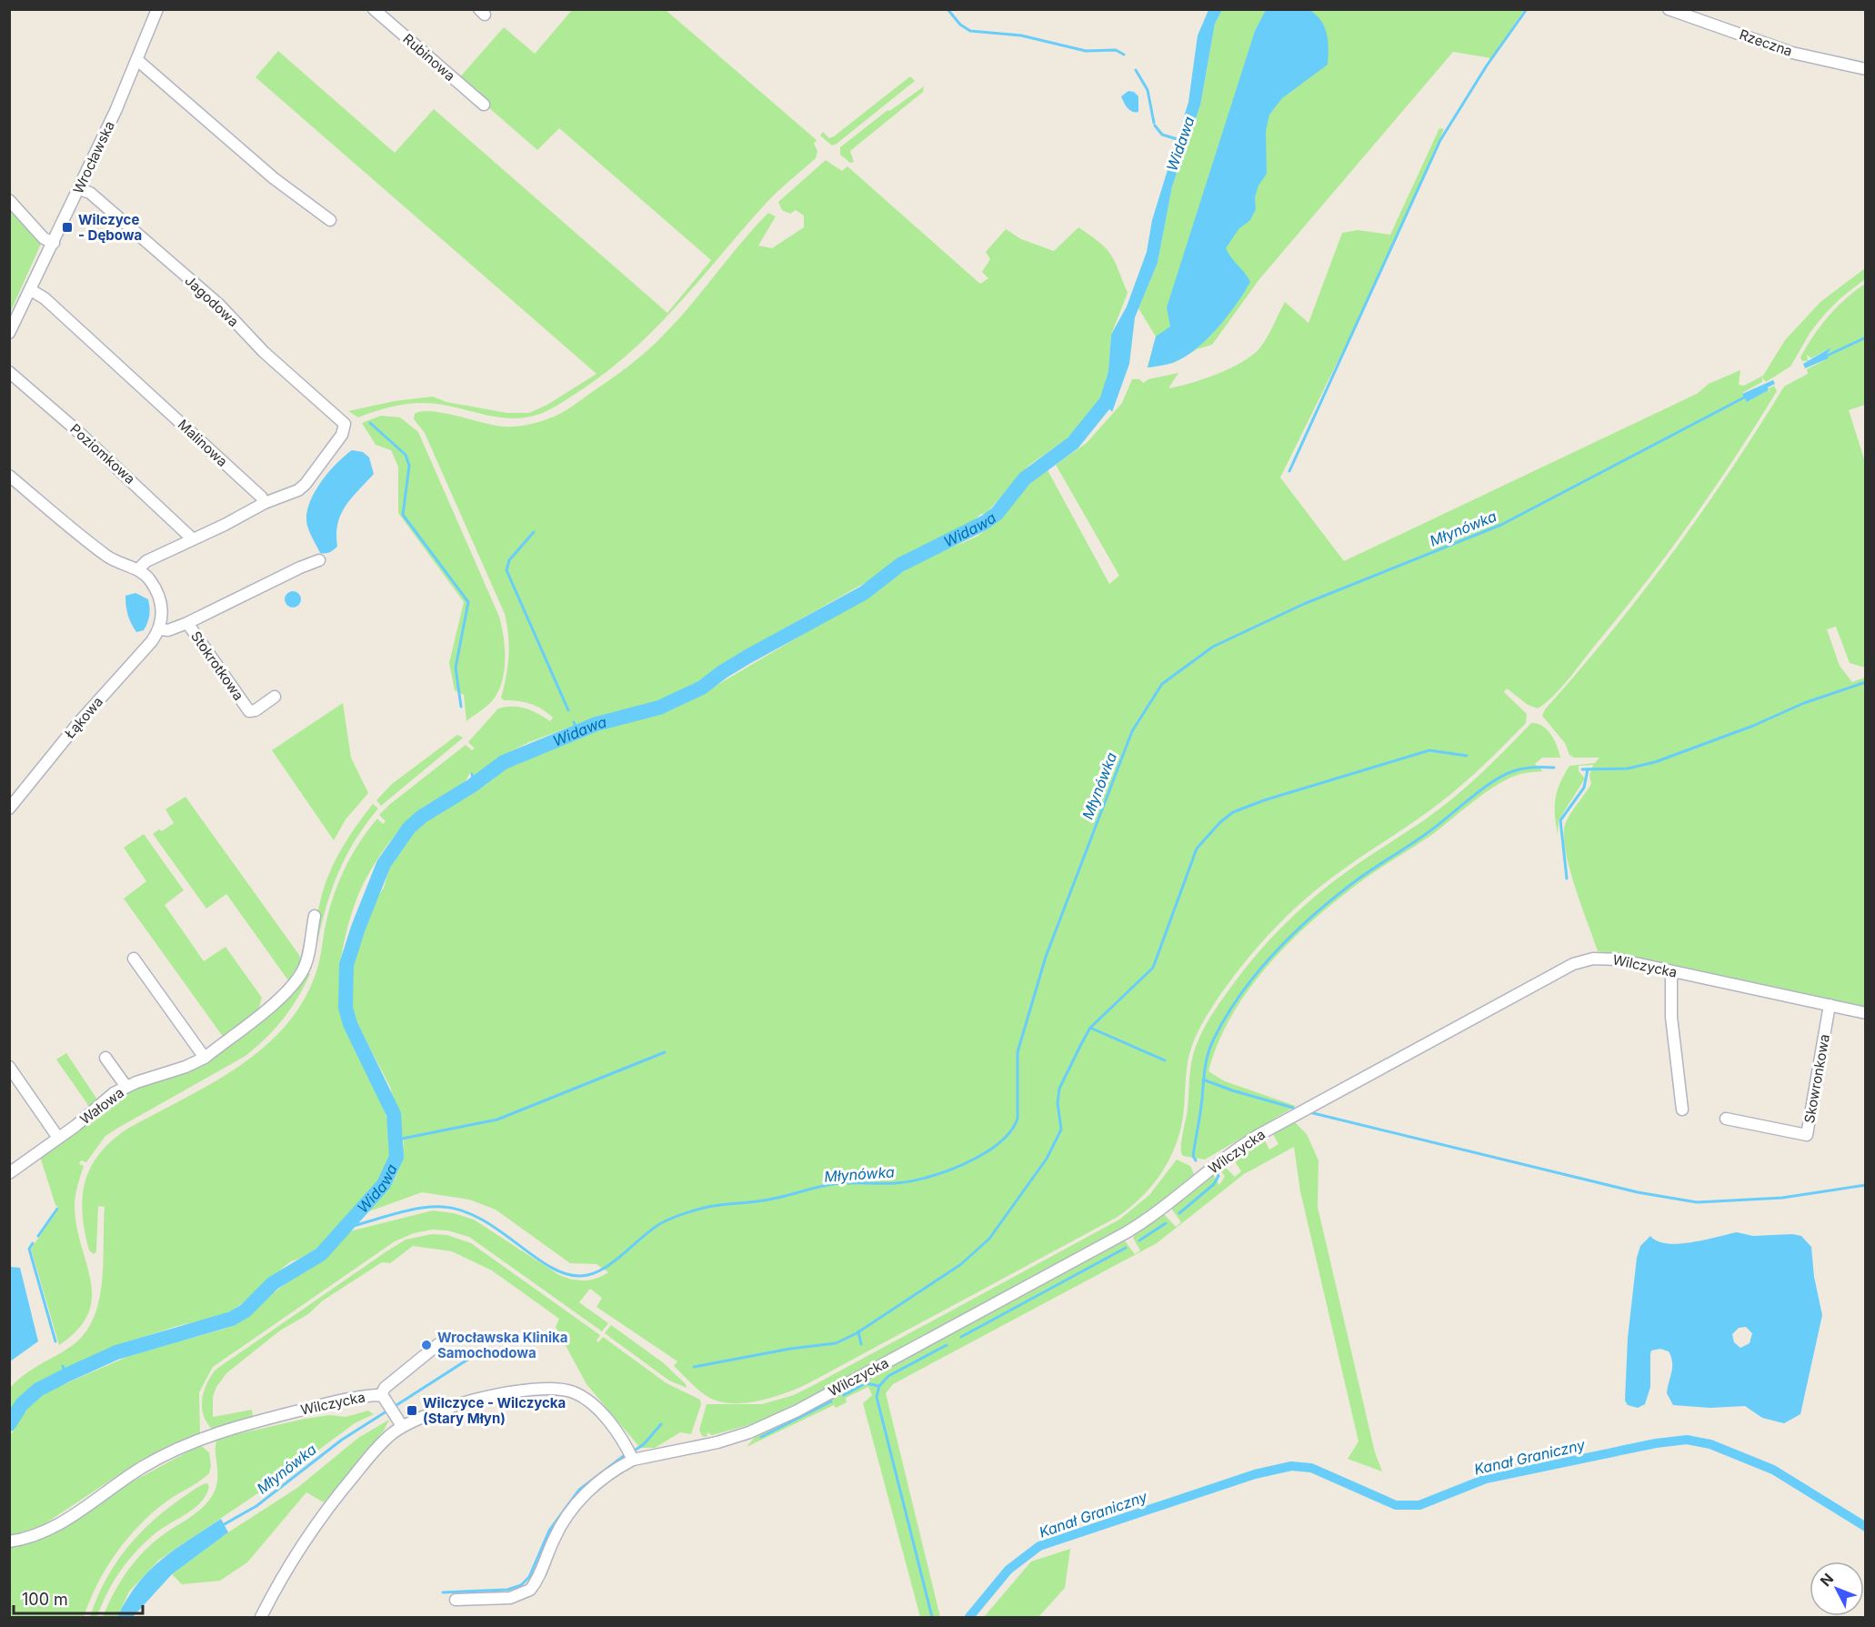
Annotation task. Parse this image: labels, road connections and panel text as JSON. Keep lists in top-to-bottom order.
{
  "streets": {
    "street": [
      "Rzeczna",
      "Rubinowa",
      "Wrocławska",
      "Jagodowa",
      "Malinowa",
      "Poziomkowa",
      "Stokrotkowa",
      "Łąkowa",
      "Wilczycka",
      "Skowronkowa",
      "Wałowa"
    ]
  },
  "crossings": [
    ["Wrocławska", "Jagodowa"],
    ["Wrocławska", "Malinowa"],
    ["Jagodowa", "Malinowa"],
    ["Wilczycka", "Skowronkowa"]
  ],
  "water": ["Widawa", "Młynówka", "Kanał Graniczny"],
  "places": {
    "transit": ["Wilczyce - Dębowa", "Wilczyce - Wilczycka (Stary Młyn)"],
    "other": ["Wrocławska Klinika Samochodowa"]
  },
  "scale_bar": "100 m",
  "north": "top left"
}
